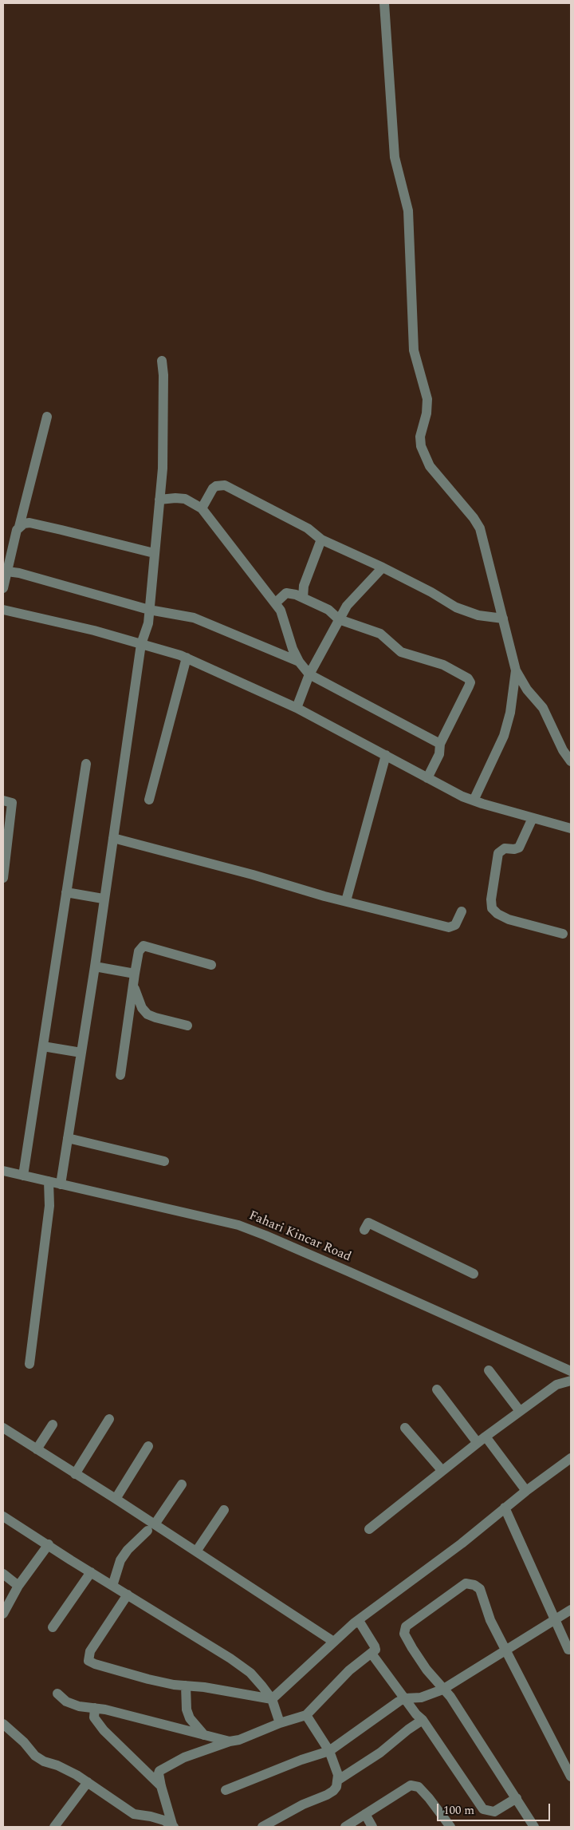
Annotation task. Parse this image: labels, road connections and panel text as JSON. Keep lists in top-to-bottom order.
{
  "streets": {
    "street": ["Fahari Kincar Road"]
  },
  "scale_bar": "100 m"
}
